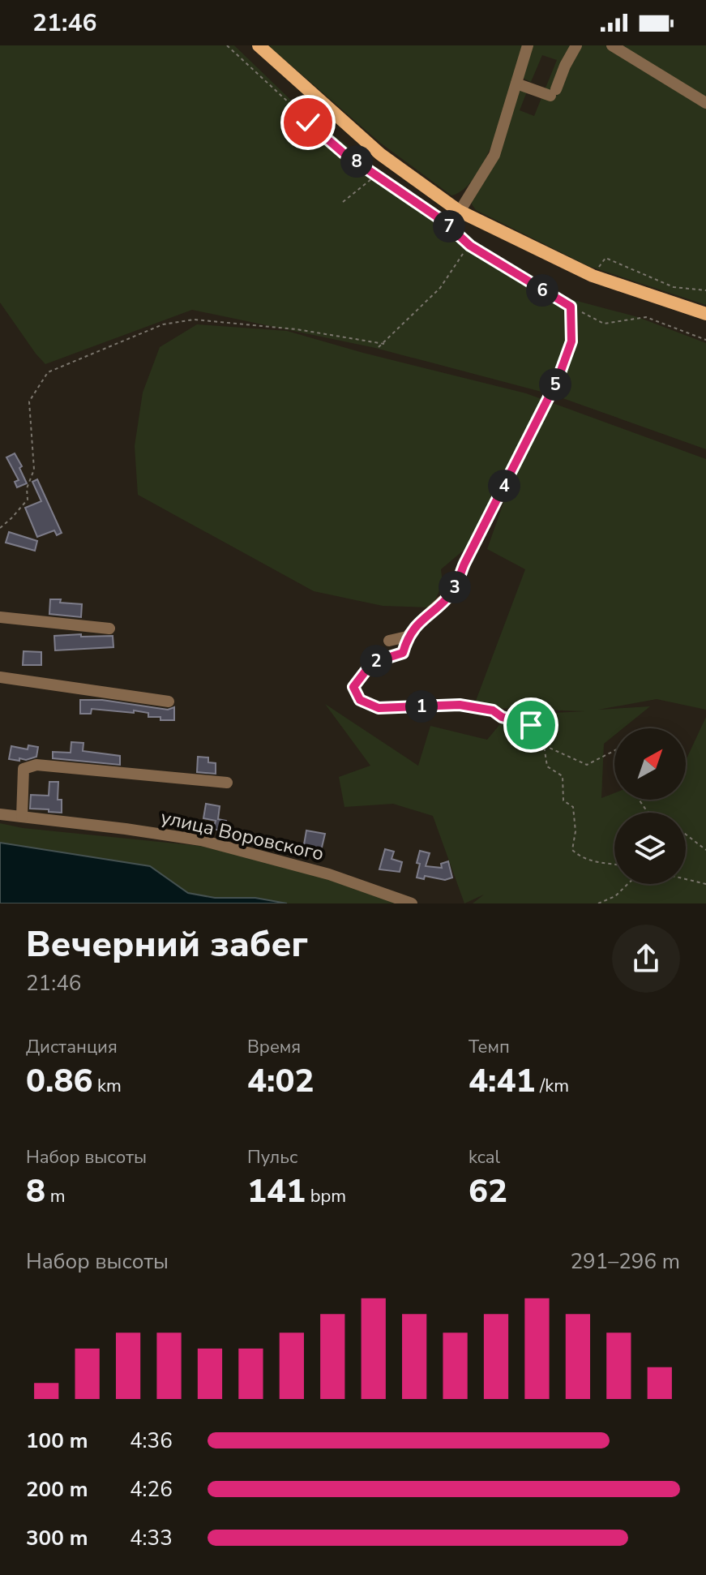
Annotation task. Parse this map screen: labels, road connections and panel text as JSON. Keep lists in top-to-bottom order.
{
  "streets": {
    "street": ["улица Воровского"]
  },
  "north": "top right",
  "page": {
    "status": "21:46",
    "pins": [
      "8",
      "7",
      "6",
      "5",
      "4",
      "3",
      "2",
      "1"
    ],
    "heading": ["Вечерний забег", "21:46"],
    "stats": [
      ["Дистанция", "0.86 km"],
      ["Время", "4:02"],
      ["Темп", "4:41 /km"],
      ["Набор высоты", "8 m"],
      ["Пульс", "141 bpm"],
      ["kcal", "62"]
    ],
    "chart": ["Набор высоты", "291–296 m"],
    "list": [
      {
        "name": "100 m",
        "note": "4:36"
      },
      {
        "name": "200 m",
        "note": "4:26"
      },
      {
        "name": "300 m",
        "note": "4:33"
      }
    ]
  }
}
